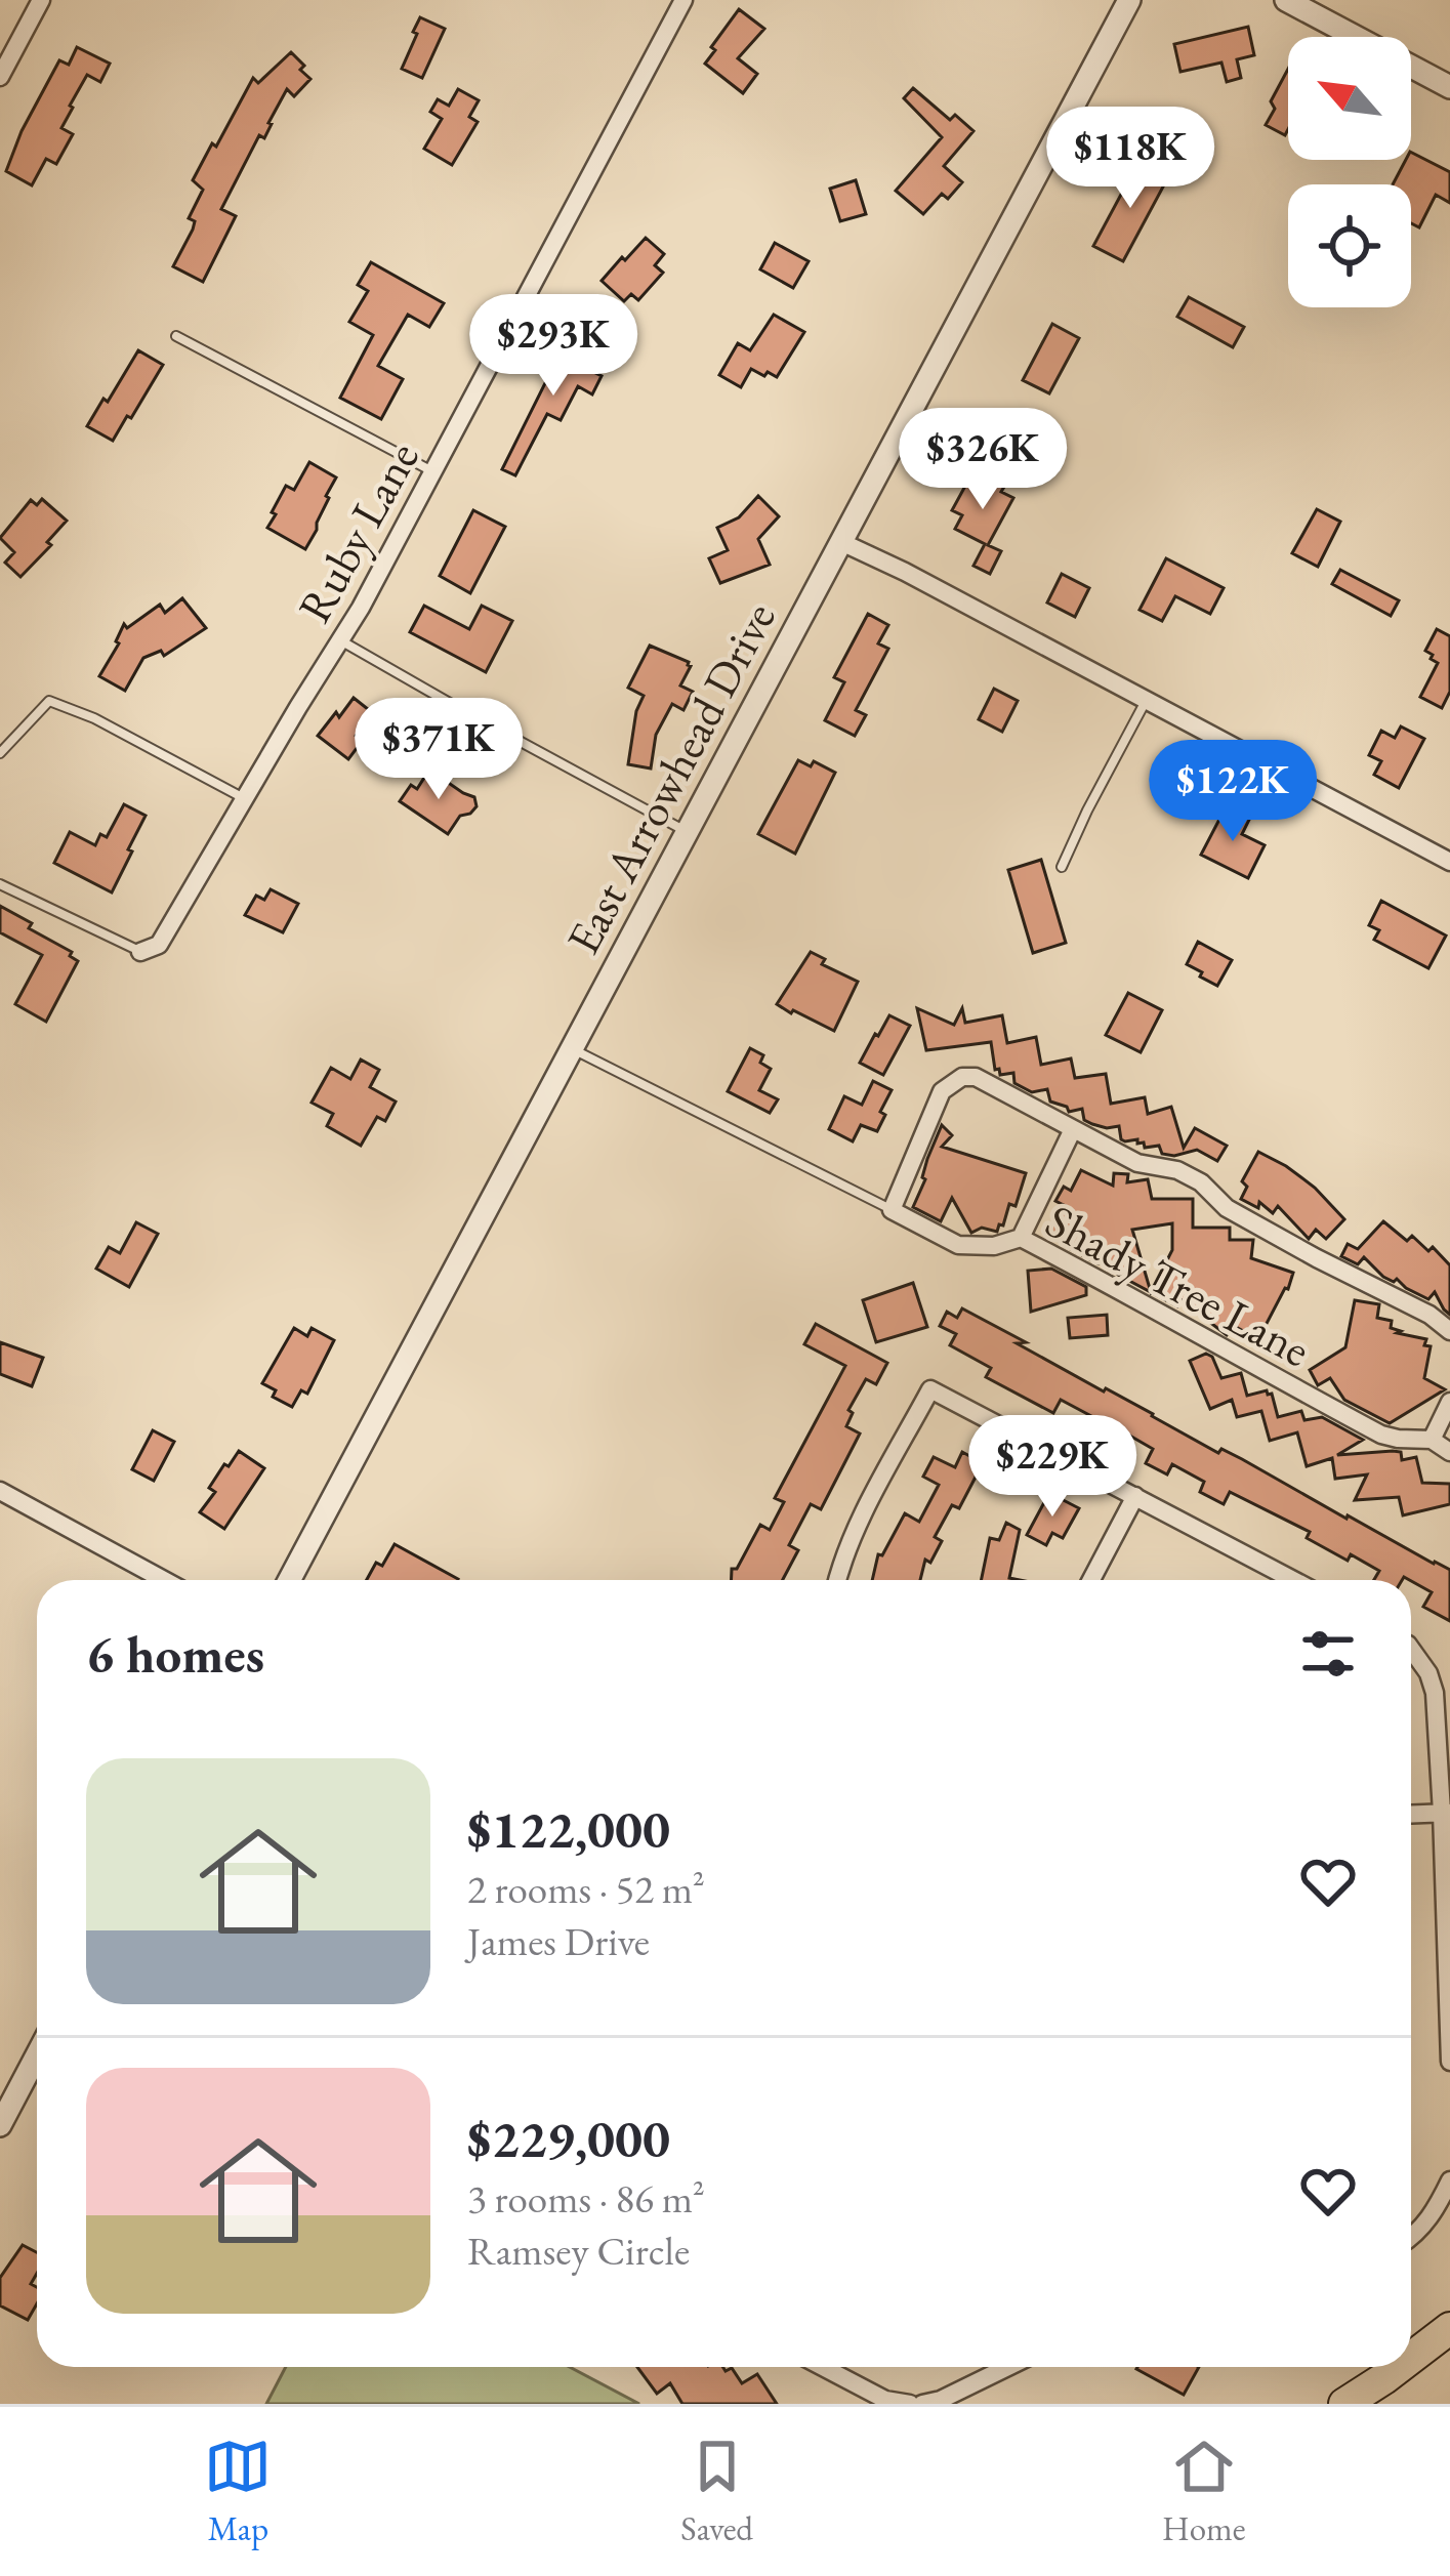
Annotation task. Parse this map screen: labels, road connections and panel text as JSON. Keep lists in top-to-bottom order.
{
  "streets": {
    "street": ["Ruby Lane", "East Arrowhead Drive", "Shady Tree Lane"]
  },
  "crossings": [
    ["East Arrowhead Drive", "Shady Tree Lane"]
  ],
  "north": "top left",
  "page": {
    "price": [
      "$118K",
      "$293K",
      "$326K",
      "$371K",
      "$122K",
      "$229K"
    ],
    "heading": "6 homes",
    "list": [
      {
        "name": "$122,000",
        "note": "2 rooms · 52 m² · James Drive"
      },
      {
        "name": "$229,000",
        "note": "3 rooms · 86 m² · Ramsey Circle"
      }
    ],
    "tabs": ["Map", "Saved", "Home"]
  }
}
